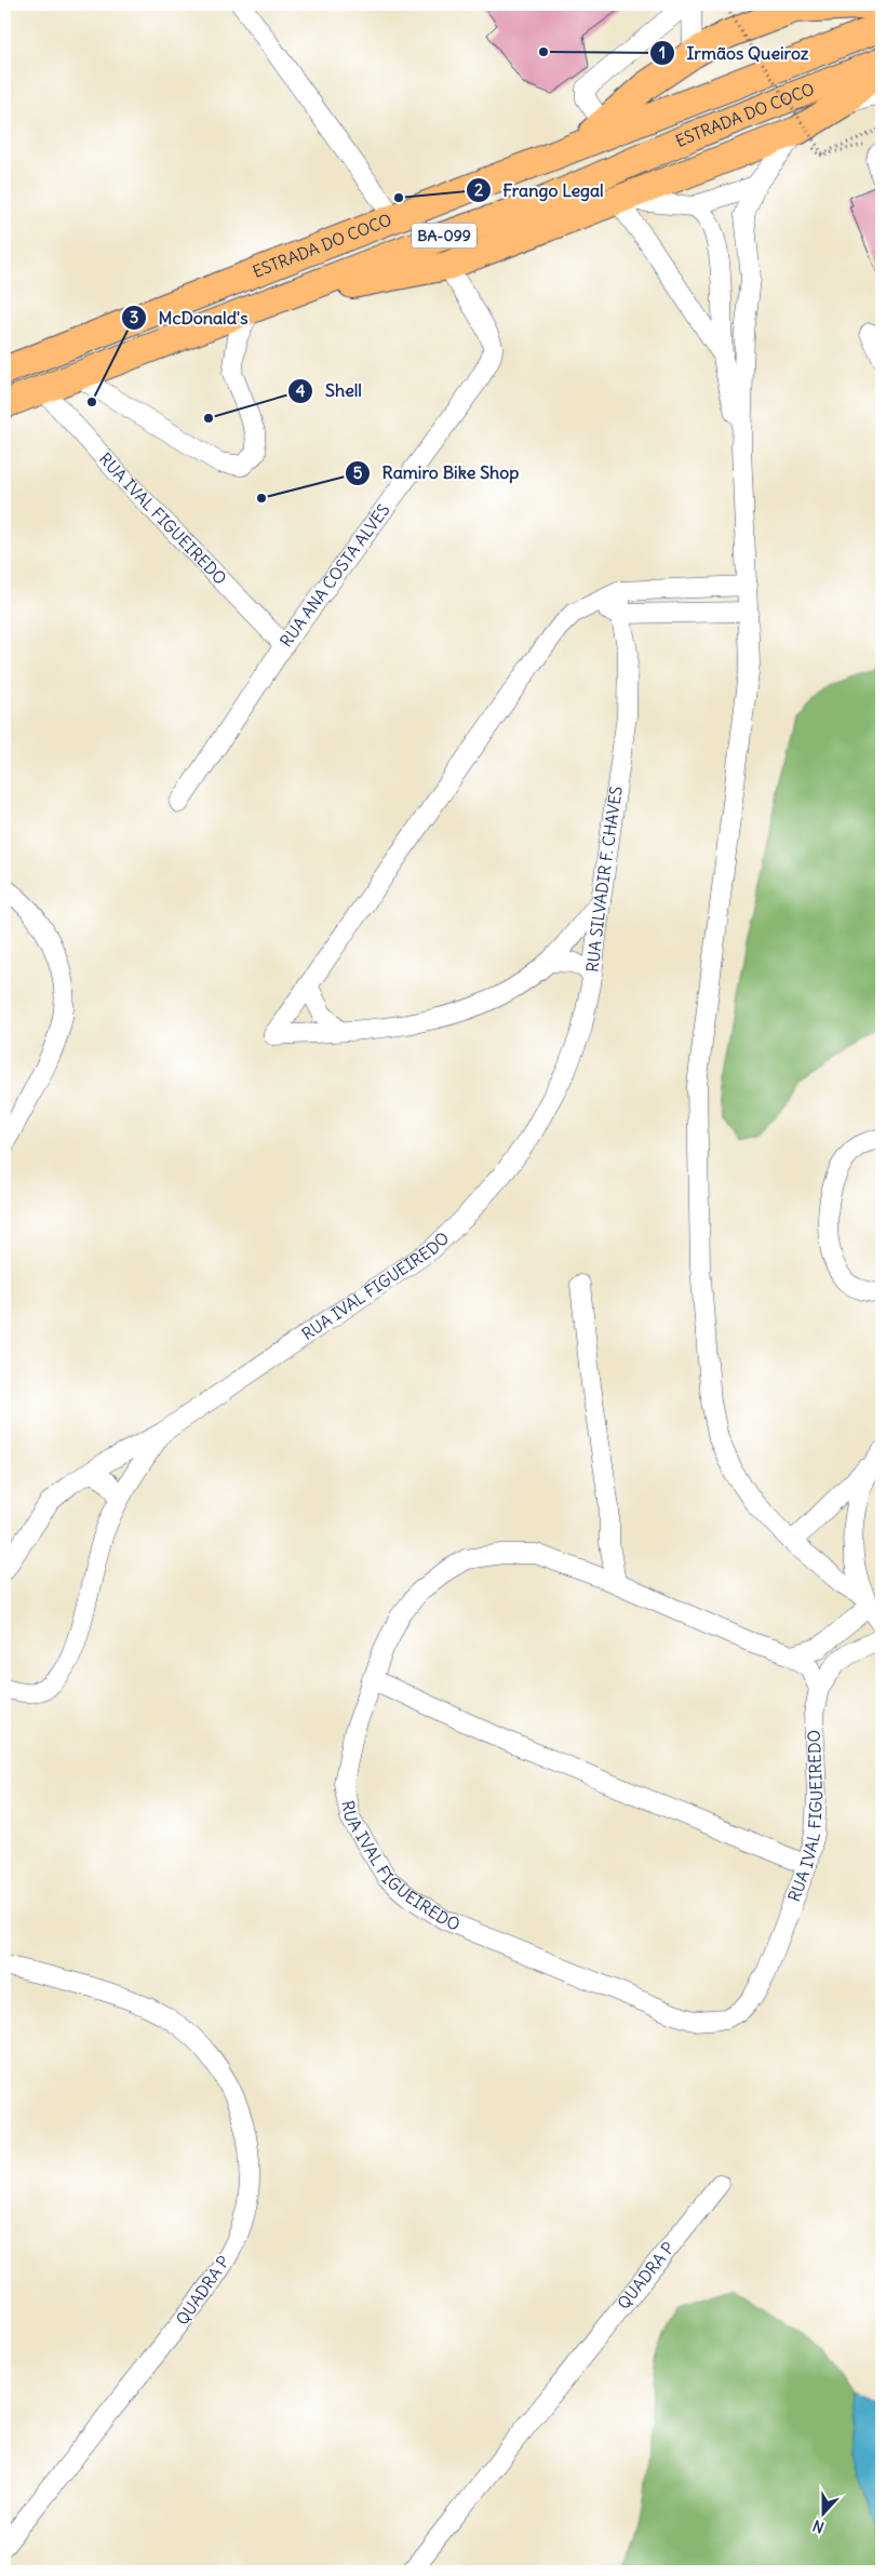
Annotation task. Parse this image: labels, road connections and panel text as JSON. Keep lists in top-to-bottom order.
{
  "streets": {
    "highway": ["ESTRADA DO COCO", "BA-099"],
    "street": [
      "RUA IVAL FIGUEIREDO",
      "RUA ANA COSTA ALVES",
      "RUA SILVADIR F. CHAVES",
      "QUADRA P"
    ]
  },
  "crossings": [
    ["ESTRADA DO COCO", "RUA IVAL FIGUEIREDO"],
    ["RUA IVAL FIGUEIREDO", "RUA ANA COSTA ALVES"],
    ["RUA IVAL FIGUEIREDO", "RUA SILVADIR F. CHAVES"]
  ],
  "places": [
    "Irmãos Queiroz",
    "Frango Legal",
    "McDonald's",
    "Shell",
    "Ramiro Bike Shop"
  ],
  "north": "bottom"
}
